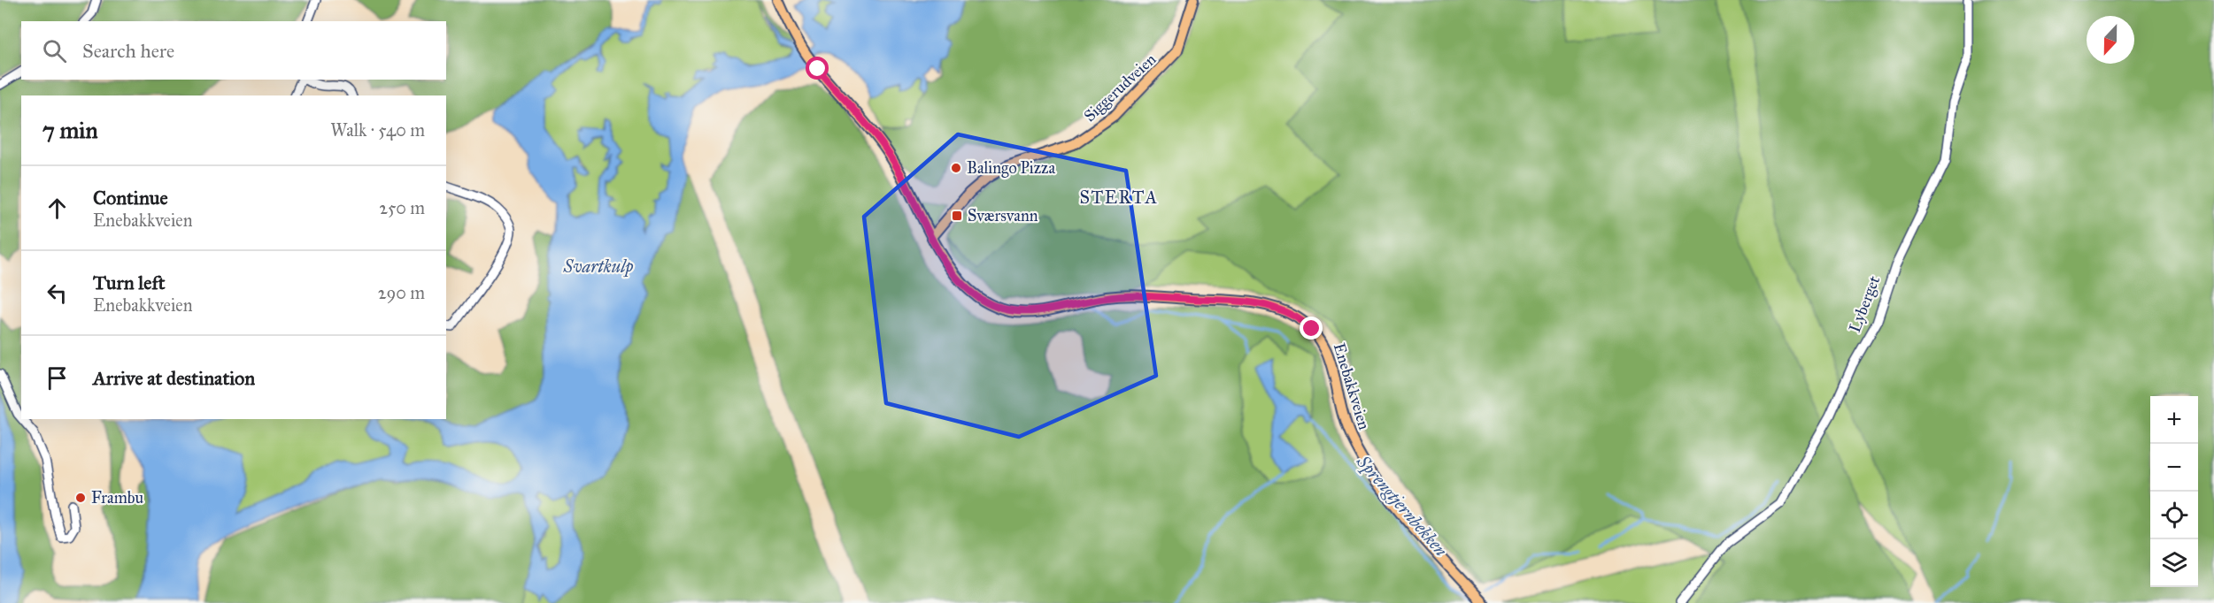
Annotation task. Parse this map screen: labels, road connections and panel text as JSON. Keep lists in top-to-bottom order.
{
  "streets": {
    "main road": ["Siggerudveien", "Enebakkveien"],
    "street": ["Lyberget"]
  },
  "crossings": [
    ["Siggerudveien", "Enebakkveien"]
  ],
  "districts": ["STERTA"],
  "water": ["Svartkulp", "Sprengtjernbekken"],
  "places": {
    "other": ["Balingo Pizza", "Frambu"],
    "transit": ["Sværsvann"]
  },
  "north": "bottom",
  "page": {
    "search": "Search here",
    "heading": ["7 min", "Walk · 540 m"],
    "list": [
      ["Continue", "Enebakkveien", "250 m"],
      ["Turn left", "Enebakkveien", "290 m"],
      "Arrive at destination"
    ],
    "map_buttons": ["+", "−"]
  }
}
